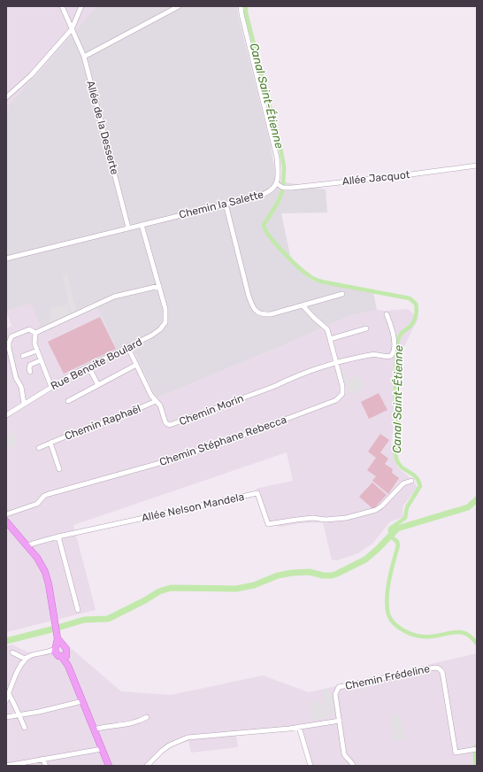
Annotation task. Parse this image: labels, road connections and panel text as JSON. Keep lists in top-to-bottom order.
{
  "streets": {
    "street": [
      "Allée de la Desserte",
      "Allée Jacquot",
      "Chemin la Salette",
      "Rue Benoite Boulard",
      "Chemin Morin",
      "Chemin Raphaël",
      "Chemin Stéphane Rebecca",
      "Allée Nelson Mandela",
      "Chemin Frédeline"
    ]
  },
  "crossings": [
    ["Allée de la Desserte", "Chemin la Salette"],
    ["Allée Jacquot", "Chemin la Salette"],
    ["Rue Benoite Boulard", "Chemin Morin"],
    ["Chemin Morin", "Chemin Raphaël"],
    ["Chemin Morin", "Chemin Stéphane Rebecca"]
  ],
  "water": ["Canal Saint-Étienne"]
}
